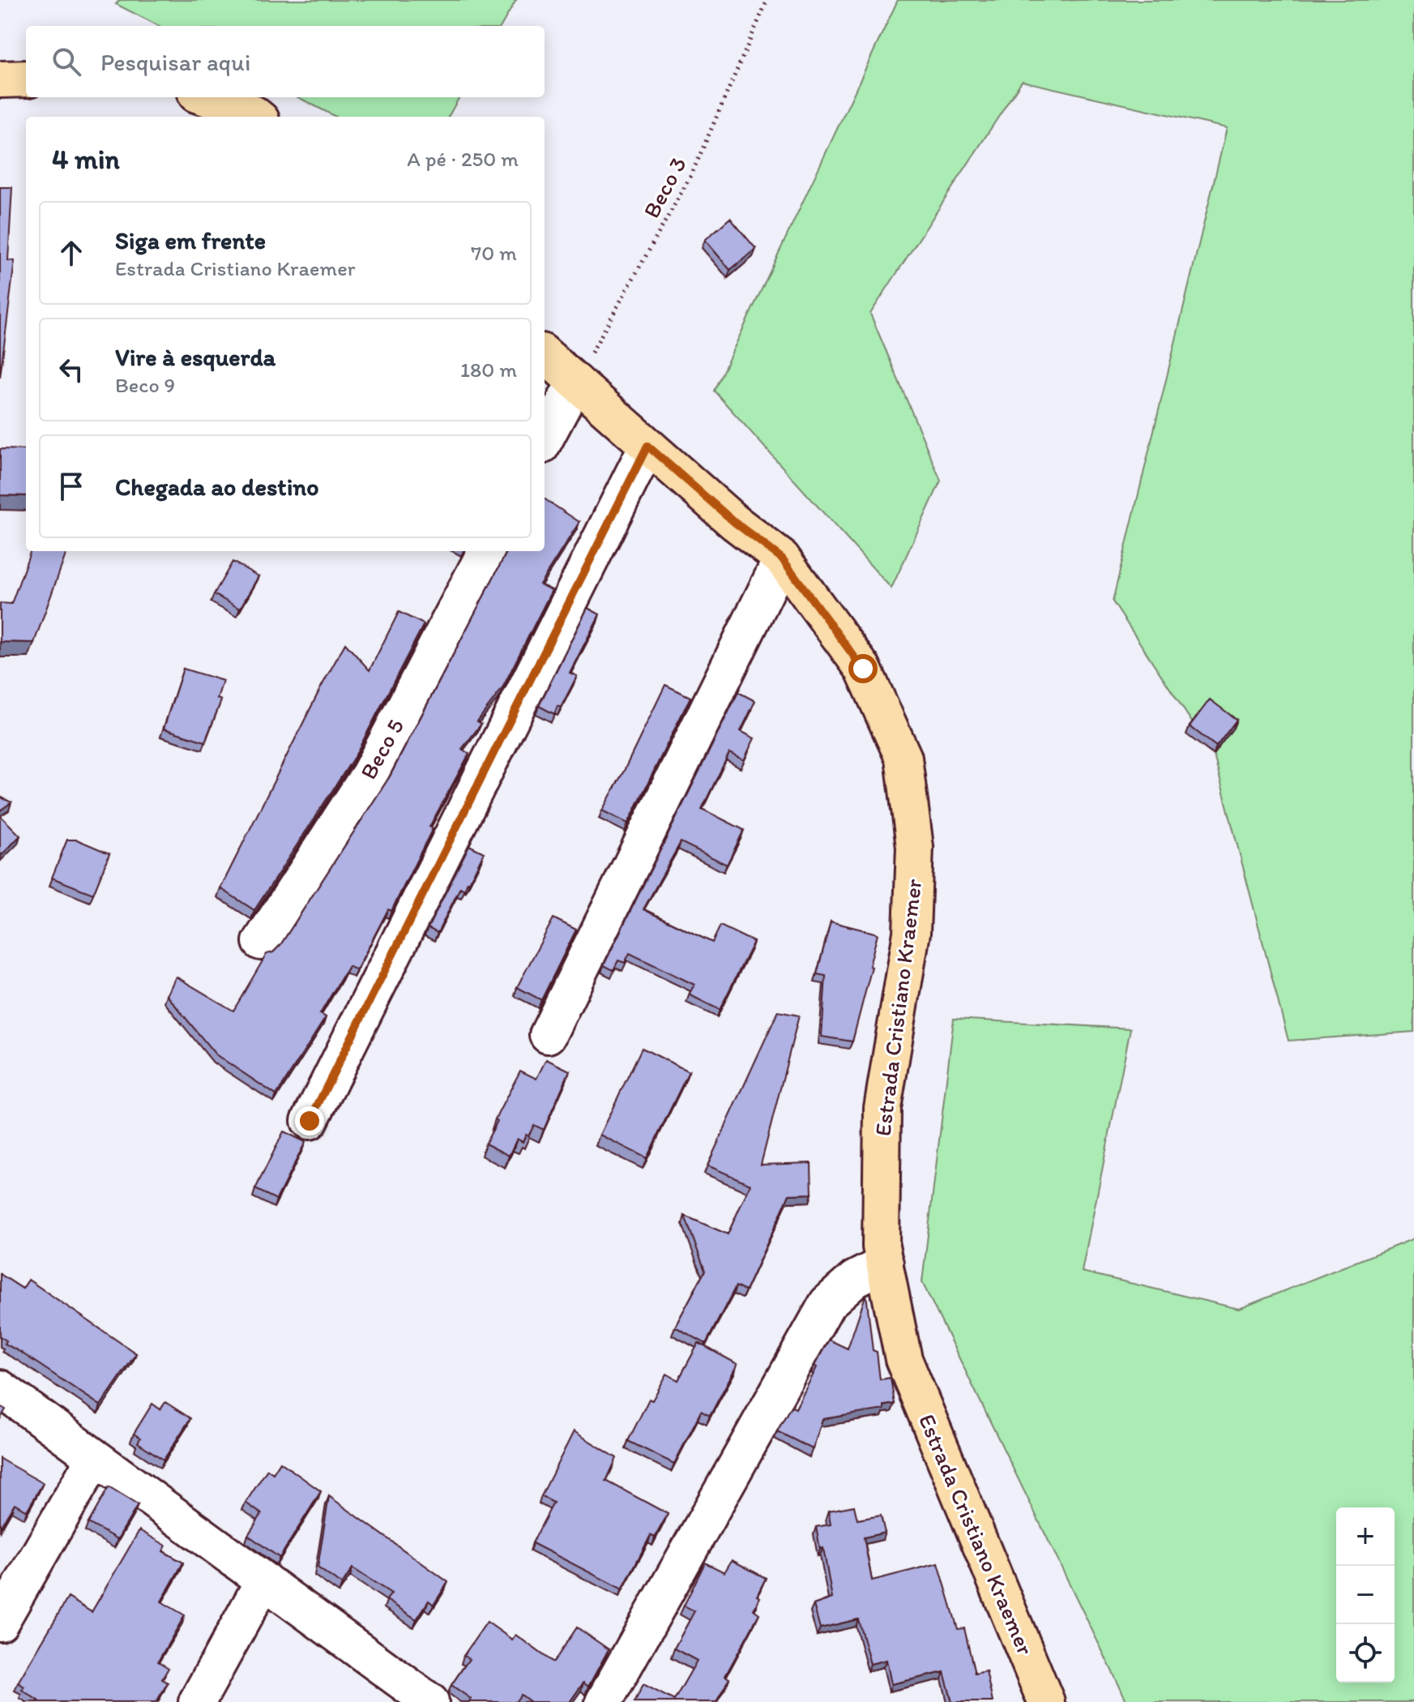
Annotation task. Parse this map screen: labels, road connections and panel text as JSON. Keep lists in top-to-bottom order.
{
  "streets": {
    "main road": ["Estrada Cristiano Kraemer"],
    "street": ["Beco 5"],
    "path": ["Beco 3"]
  },
  "crossings": [
    ["Beco 3", "Estrada Cristiano Kraemer"]
  ],
  "page": {
    "search": "Pesquisar aqui",
    "heading": ["4 min", "A pé · 250 m"],
    "list": [
      ["Siga em frente", "Estrada Cristiano Kraemer", "70 m"],
      ["Vire à esquerda", "Beco 9", "180 m"],
      "Chegada ao destino"
    ],
    "map_buttons": ["+", "−"]
  }
}
